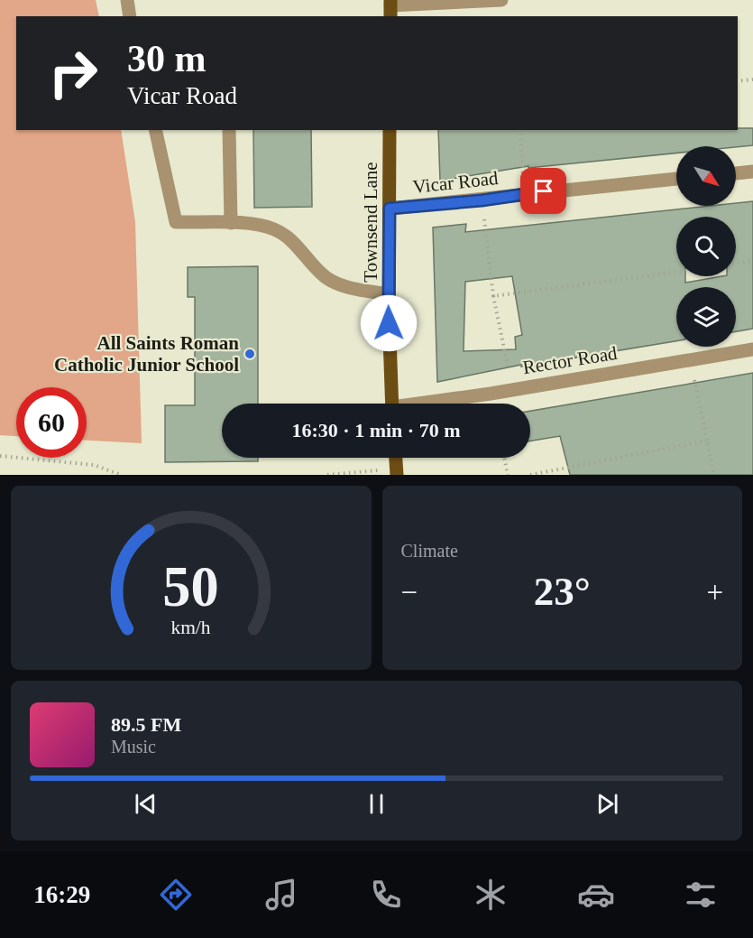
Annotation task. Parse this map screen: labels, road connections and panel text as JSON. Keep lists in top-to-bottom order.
{
  "streets": {
    "main road": ["Townsend Lane"],
    "street": ["Vicar Road", "Rector Road"]
  },
  "crossings": [
    ["Vicar Road", "Townsend Lane"]
  ],
  "places": ["All Saints Roman Catholic Junior School"],
  "north": "bottom right",
  "page": {
    "turn": ["30 m", "Vicar Road"],
    "limit": "60",
    "trip": "16:30 · 1 min · 70 m",
    "tile": "Climate",
    "heat": ["−", "23°", "+"],
    "song": ["89.5 FM", "Music"],
    "tabs": "16:29",
    "gauge": ["50", "km/h"]
  }
}
